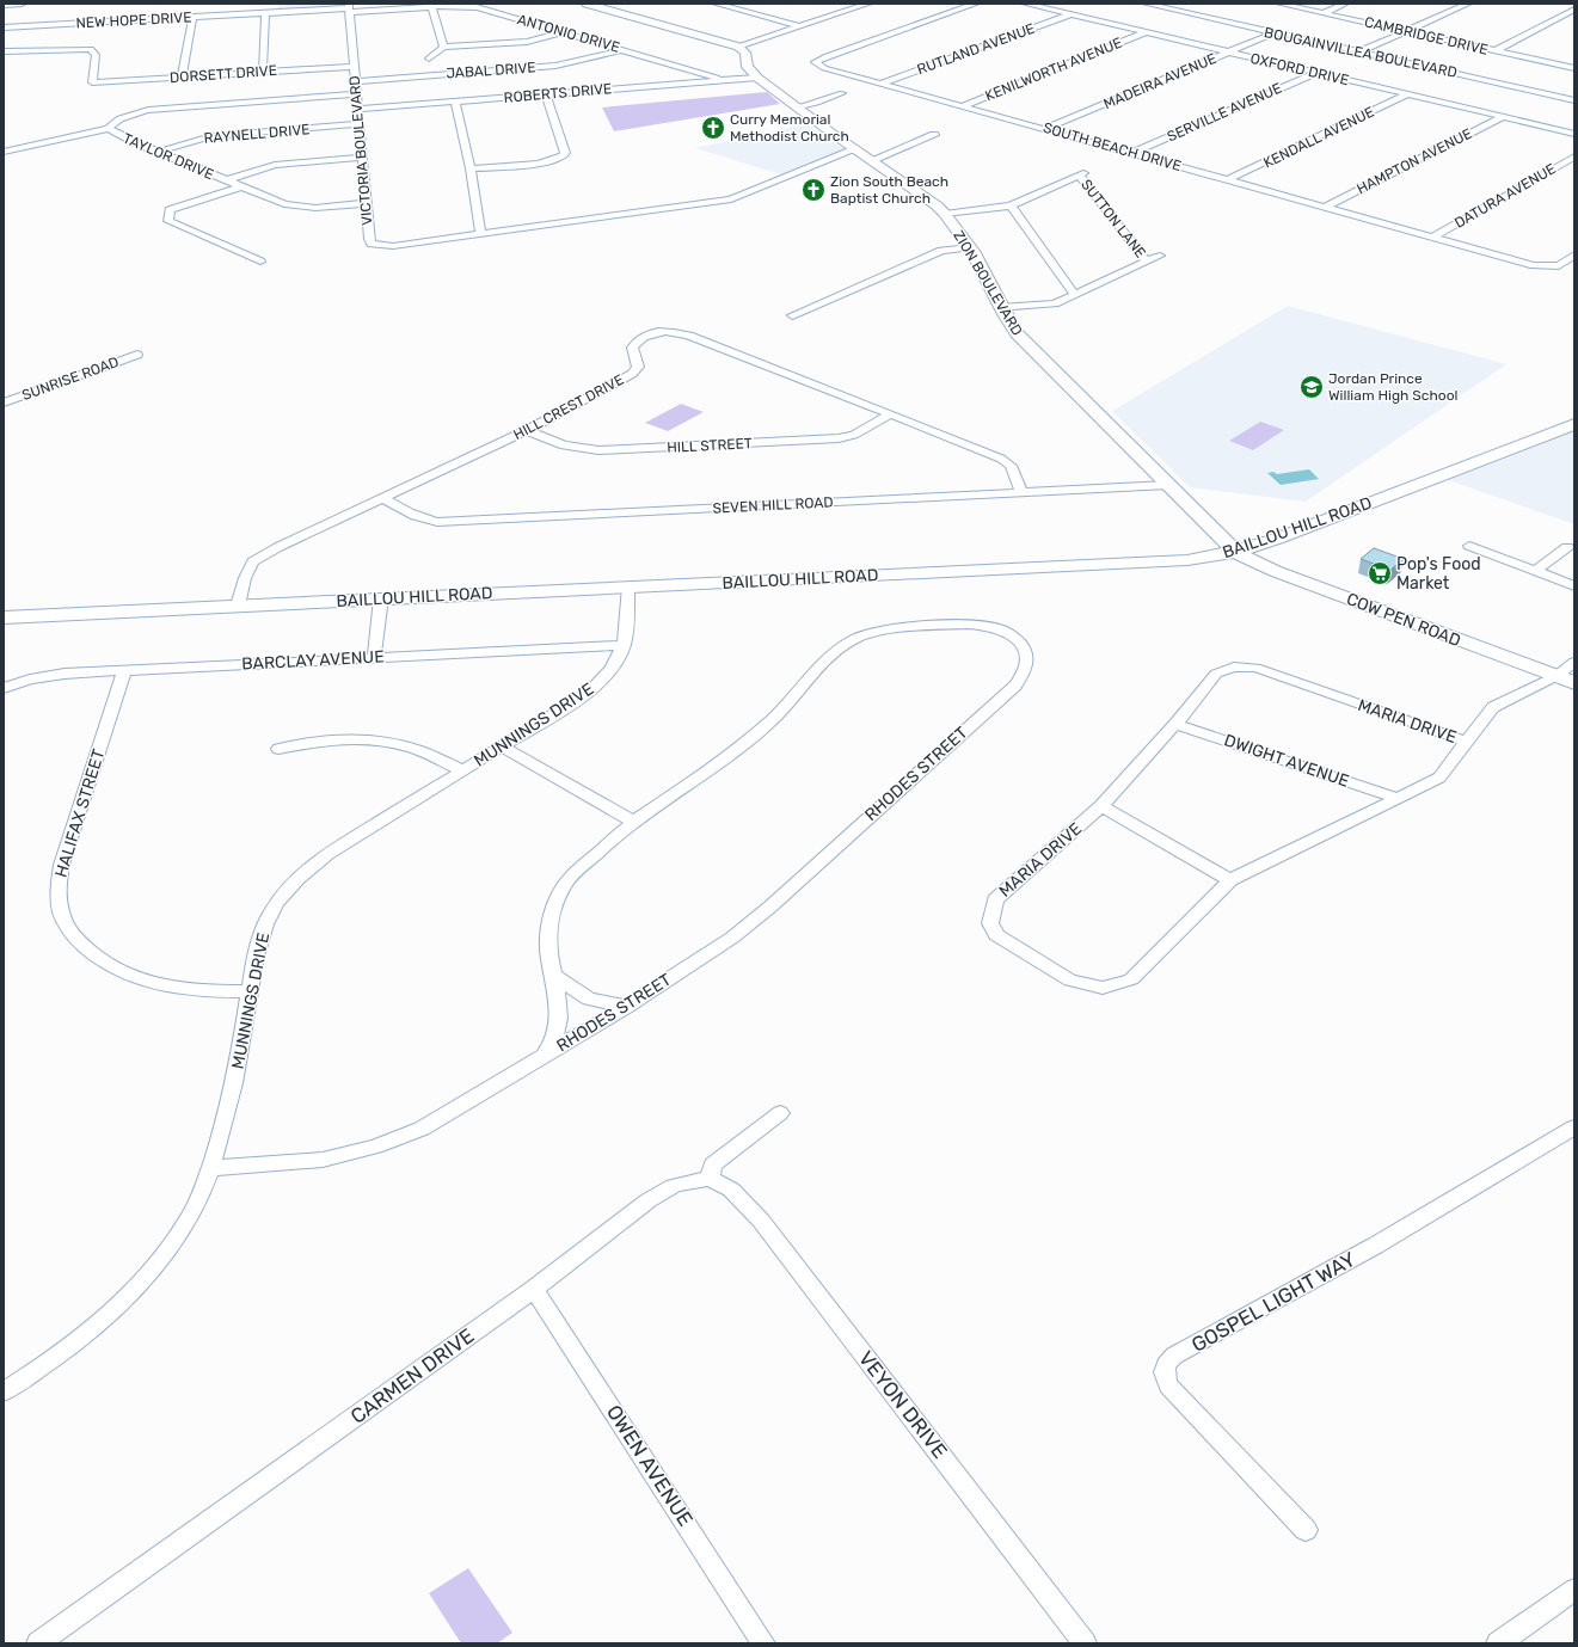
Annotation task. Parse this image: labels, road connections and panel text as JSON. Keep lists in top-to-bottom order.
{
  "streets": {
    "main road": ["ZION BOULEVARD", "BAILLOU HILL ROAD", "COW PEN ROAD"],
    "street": [
      "NEW HOPE DRIVE",
      "ANTONIO DRIVE",
      "CAMBRIDGE DRIVE",
      "RUTLAND AVENUE",
      "BOUGAINVILLEA BOULEVARD",
      "KENILWORTH AVENUE",
      "OXFORD DRIVE",
      "JABAL DRIVE",
      "DORSETT DRIVE",
      "MADEIRA AVENUE",
      "ROBERTS DRIVE",
      "SERVILLE AVENUE",
      "RAYNELL DRIVE",
      "KENDALL AVENUE",
      "SOUTH BEACH DRIVE",
      "VICTORIA BOULEVARD",
      "TAYLOR DRIVE",
      "HAMPTON AVENUE",
      "DATURA AVENUE",
      "SUTTON LANE",
      "SUNRISE ROAD",
      "HILL CREST DRIVE",
      "HILL STREET",
      "SEVEN HILL ROAD",
      "BARCLAY AVENUE",
      "MARIA DRIVE",
      "MUNNINGS DRIVE",
      "DWIGHT AVENUE",
      "RHODES STREET",
      "HALIFAX STREET",
      "GOSPEL LIGHT WAY",
      "CARMEN DRIVE",
      "VEYON DRIVE",
      "OWEN AVENUE"
    ]
  },
  "crossings": [
    ["NEW HOPE DRIVE", "ANTONIO DRIVE"],
    ["NEW HOPE DRIVE", "VICTORIA BOULEVARD"],
    ["ANTONIO DRIVE", "JABAL DRIVE"],
    ["ANTONIO DRIVE", "ROBERTS DRIVE"],
    ["ANTONIO DRIVE", "VICTORIA BOULEVARD"],
    ["RUTLAND AVENUE", "OXFORD DRIVE"],
    ["RUTLAND AVENUE", "SOUTH BEACH DRIVE"],
    ["BOUGAINVILLEA BOULEVARD", "MADEIRA AVENUE"],
    ["KENILWORTH AVENUE", "OXFORD DRIVE"],
    ["KENILWORTH AVENUE", "SOUTH BEACH DRIVE"],
    ["OXFORD DRIVE", "MADEIRA AVENUE"],
    ["OXFORD DRIVE", "SERVILLE AVENUE"],
    ["OXFORD DRIVE", "KENDALL AVENUE"],
    ["OXFORD DRIVE", "HAMPTON AVENUE"],
    ["JABAL DRIVE", "VICTORIA BOULEVARD"],
    ["DORSETT DRIVE", "VICTORIA BOULEVARD"],
    ["MADEIRA AVENUE", "SOUTH BEACH DRIVE"],
    ["ROBERTS DRIVE", "VICTORIA BOULEVARD"],
    ["ROBERTS DRIVE", "ZION BOULEVARD"],
    ["SERVILLE AVENUE", "SOUTH BEACH DRIVE"],
    ["RAYNELL DRIVE", "VICTORIA BOULEVARD"],
    ["RAYNELL DRIVE", "TAYLOR DRIVE"],
    ["KENDALL AVENUE", "SOUTH BEACH DRIVE"],
    ["SOUTH BEACH DRIVE", "HAMPTON AVENUE"],
    ["SOUTH BEACH DRIVE", "DATURA AVENUE"],
    ["VICTORIA BOULEVARD", "TAYLOR DRIVE"],
    ["SUTTON LANE", "ZION BOULEVARD"],
    ["ZION BOULEVARD", "SEVEN HILL ROAD"],
    ["ZION BOULEVARD", "BAILLOU HILL ROAD"],
    ["ZION BOULEVARD", "COW PEN ROAD"],
    ["HILL CREST DRIVE", "HILL STREET"],
    ["HILL CREST DRIVE", "SEVEN HILL ROAD"],
    ["HILL CREST DRIVE", "BAILLOU HILL ROAD"],
    ["BAILLOU HILL ROAD", "COW PEN ROAD"],
    ["BAILLOU HILL ROAD", "MUNNINGS DRIVE"],
    ["COW PEN ROAD", "MARIA DRIVE"],
    ["BARCLAY AVENUE", "MUNNINGS DRIVE"],
    ["BARCLAY AVENUE", "HALIFAX STREET"],
    ["MARIA DRIVE", "DWIGHT AVENUE"],
    ["MUNNINGS DRIVE", "RHODES STREET"],
    ["MUNNINGS DRIVE", "HALIFAX STREET"],
    ["CARMEN DRIVE", "VEYON DRIVE"],
    ["CARMEN DRIVE", "OWEN AVENUE"]
  ],
  "places": {
    "church": ["Curry Memorial Methodist Church", "Zion South Beach Baptist Church"],
    "school or university": ["Jordan Prince William High School"],
    "supermarket": ["Pop's Food Market"]
  }
}
